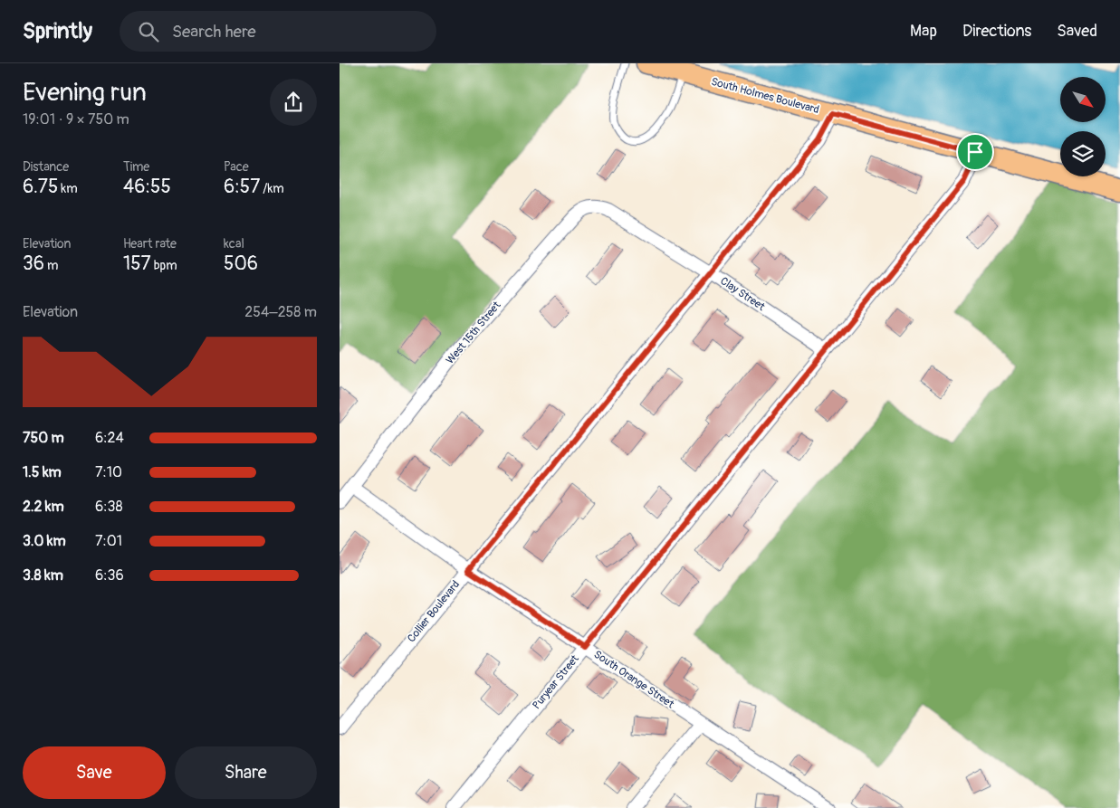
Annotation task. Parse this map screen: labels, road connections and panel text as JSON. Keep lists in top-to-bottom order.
{
  "streets": {
    "main road": ["South Holmes Boulevard"],
    "street": [
      "Clay Street",
      "West 15th Street",
      "Collier Boulevard",
      "South Orange Street",
      "Puryear Street"
    ]
  },
  "crossings": [
    ["South Holmes Boulevard", "Collier Boulevard"],
    ["South Holmes Boulevard", "Puryear Street"],
    ["Clay Street", "West 15th Street"],
    ["Clay Street", "Collier Boulevard"],
    ["Clay Street", "Puryear Street"],
    ["West 15th Street", "South Orange Street"],
    ["Collier Boulevard", "South Orange Street"],
    ["South Orange Street", "Puryear Street"]
  ],
  "north": "bottom right",
  "page": {
    "header": "Sprintly",
    "search": "Search here",
    "nav": ["Map", "Directions", "Saved"],
    "heading": ["Evening run", "19:01 · 9 × 750 m"],
    "stats": [
      ["Distance", "6.75 km"],
      ["Time", "46:55"],
      ["Pace", "6:57 /km"],
      ["Elevation", "36 m"],
      ["Heart rate", "157 bpm"],
      ["kcal", "506"]
    ],
    "chart": ["Elevation", "254–258 m"],
    "list": [
      {
        "name": "750 m",
        "note": "6:24"
      },
      {
        "name": "1.5 km",
        "note": "7:10"
      },
      {
        "name": "2.2 km",
        "note": "6:38"
      },
      {
        "name": "3.0 km",
        "note": "7:01"
      },
      {
        "name": "3.8 km",
        "note": "6:36"
      }
    ],
    "buttons": ["Save", "Share"]
  }
}
